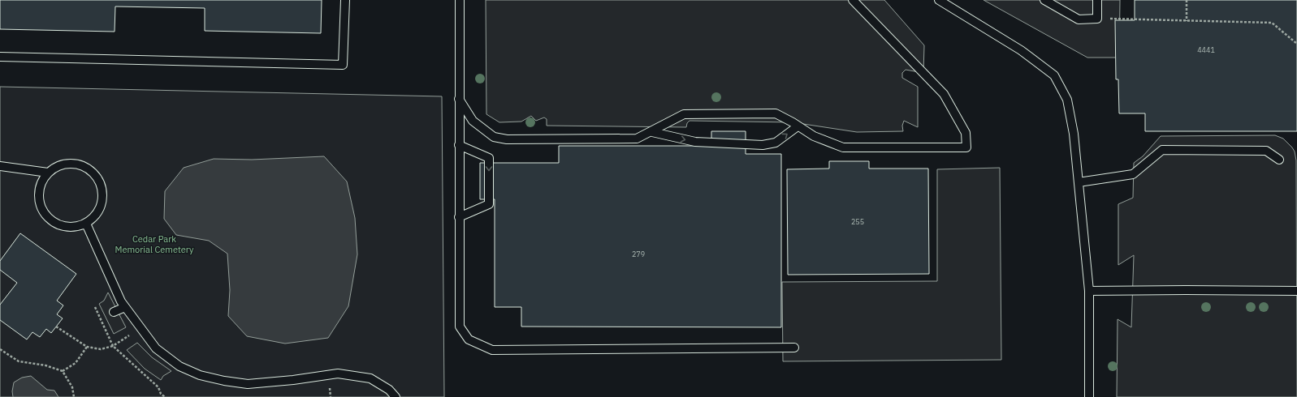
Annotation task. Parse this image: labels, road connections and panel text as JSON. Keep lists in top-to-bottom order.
{
  "parks": ["Cedar Park Memorial Cemetery"],
  "house_numbers": ["4441", "255", "279"]
}
